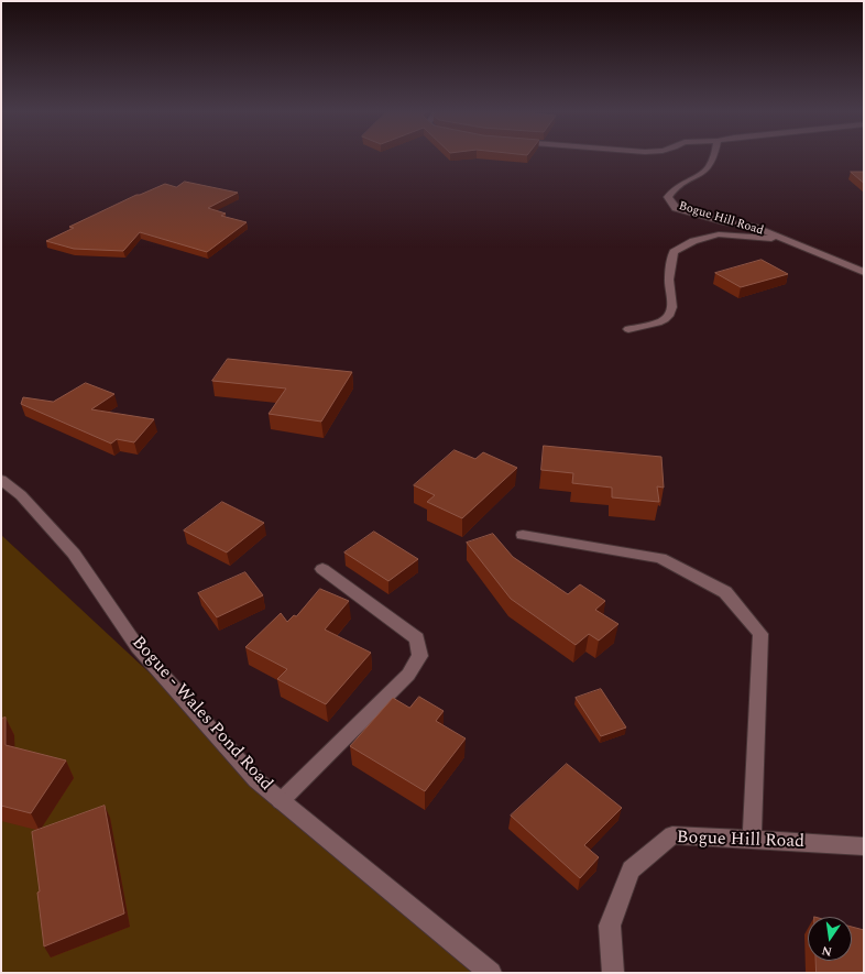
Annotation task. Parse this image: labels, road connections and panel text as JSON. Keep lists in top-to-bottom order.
{
  "streets": {
    "street": ["Bogue Hill Road", "Bogue - Wales Pond Road"]
  },
  "north": "bottom"
}
